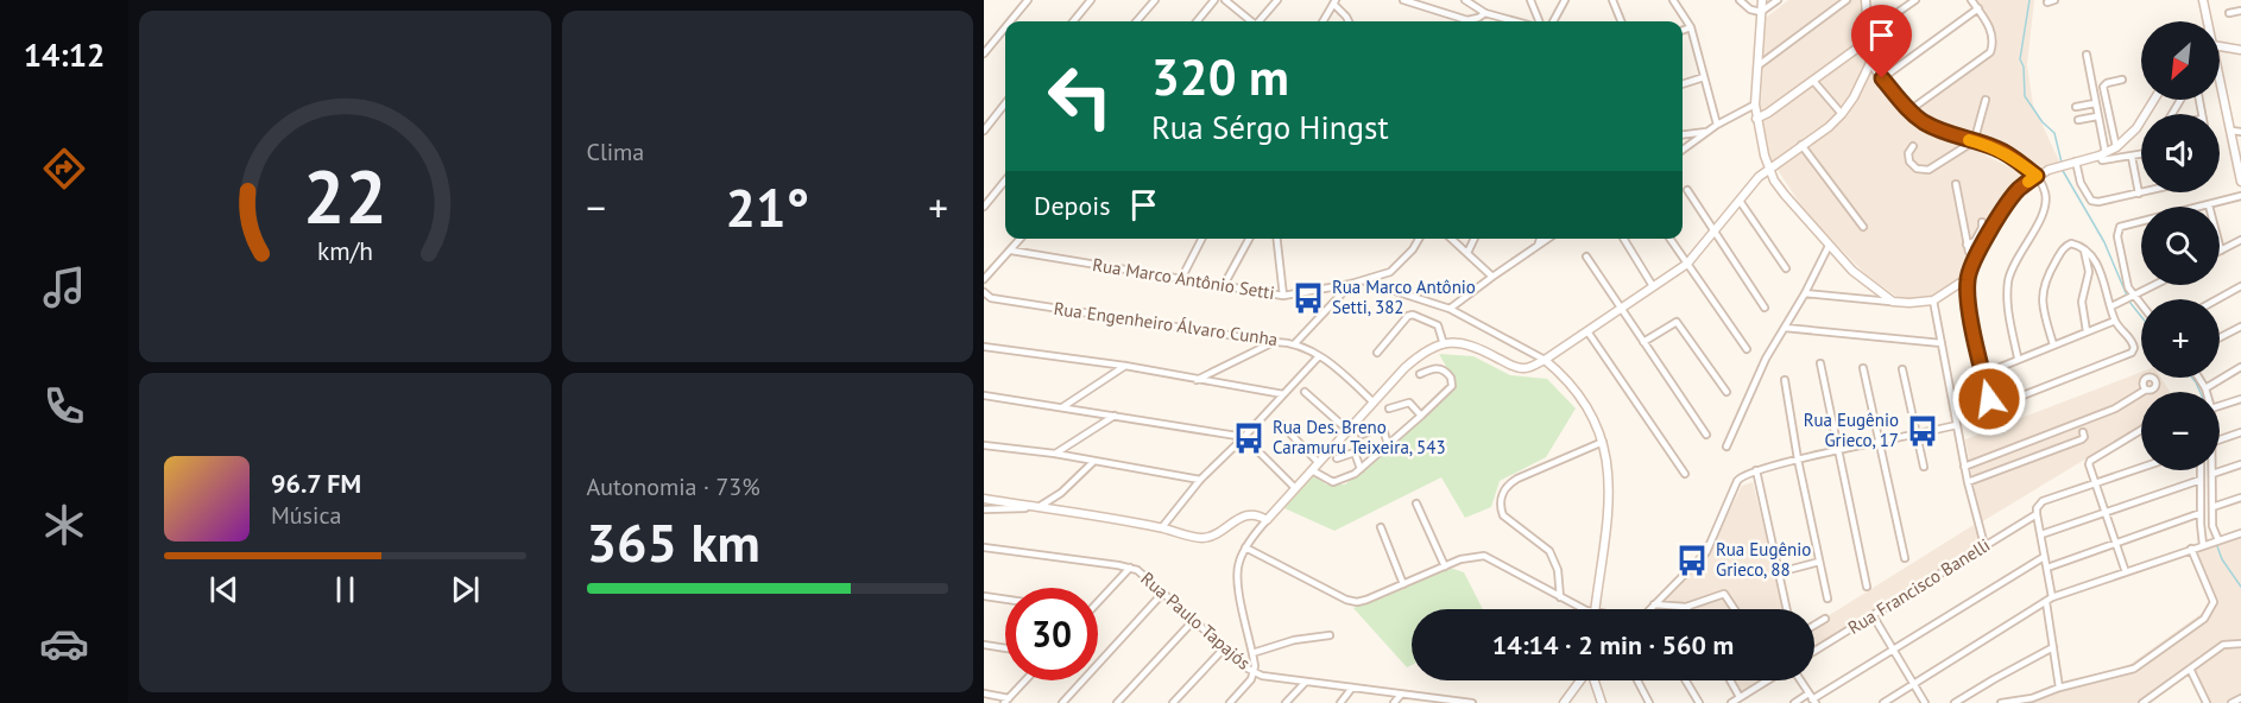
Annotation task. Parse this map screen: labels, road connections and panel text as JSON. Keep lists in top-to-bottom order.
{
  "streets": {
    "street": [
      "Rua Marco Antônio Setti",
      "Rua Engenheiro Álvaro Cunha",
      "Rua Francisco Banelli",
      "Rua Paulo Tapajós"
    ]
  },
  "places": {
    "bus stop": [
      "Rua Marco Antônio Setti, 382",
      "Rua Eugênio Grieco, 17",
      "Rua Des. Breno Caramuru Teixeira, 543",
      "Rua Eugênio Grieco, 88"
    ]
  },
  "north": "bottom left",
  "page": {
    "tabs": "14:12",
    "tile": [
      "Clima",
      ["Autonomia · 73%", "365 km"]
    ],
    "map_buttons": ["+", "−"],
    "turn": ["320 m", "Rua Sérgo Hingst"],
    "then": "Depois",
    "heat": ["−", "21°", "+"],
    "song": ["96.7 FM", "Música"],
    "limit": "30",
    "trip": "14:14 · 2 min · 560 m",
    "gauge": ["22", "km/h"]
  }
}
